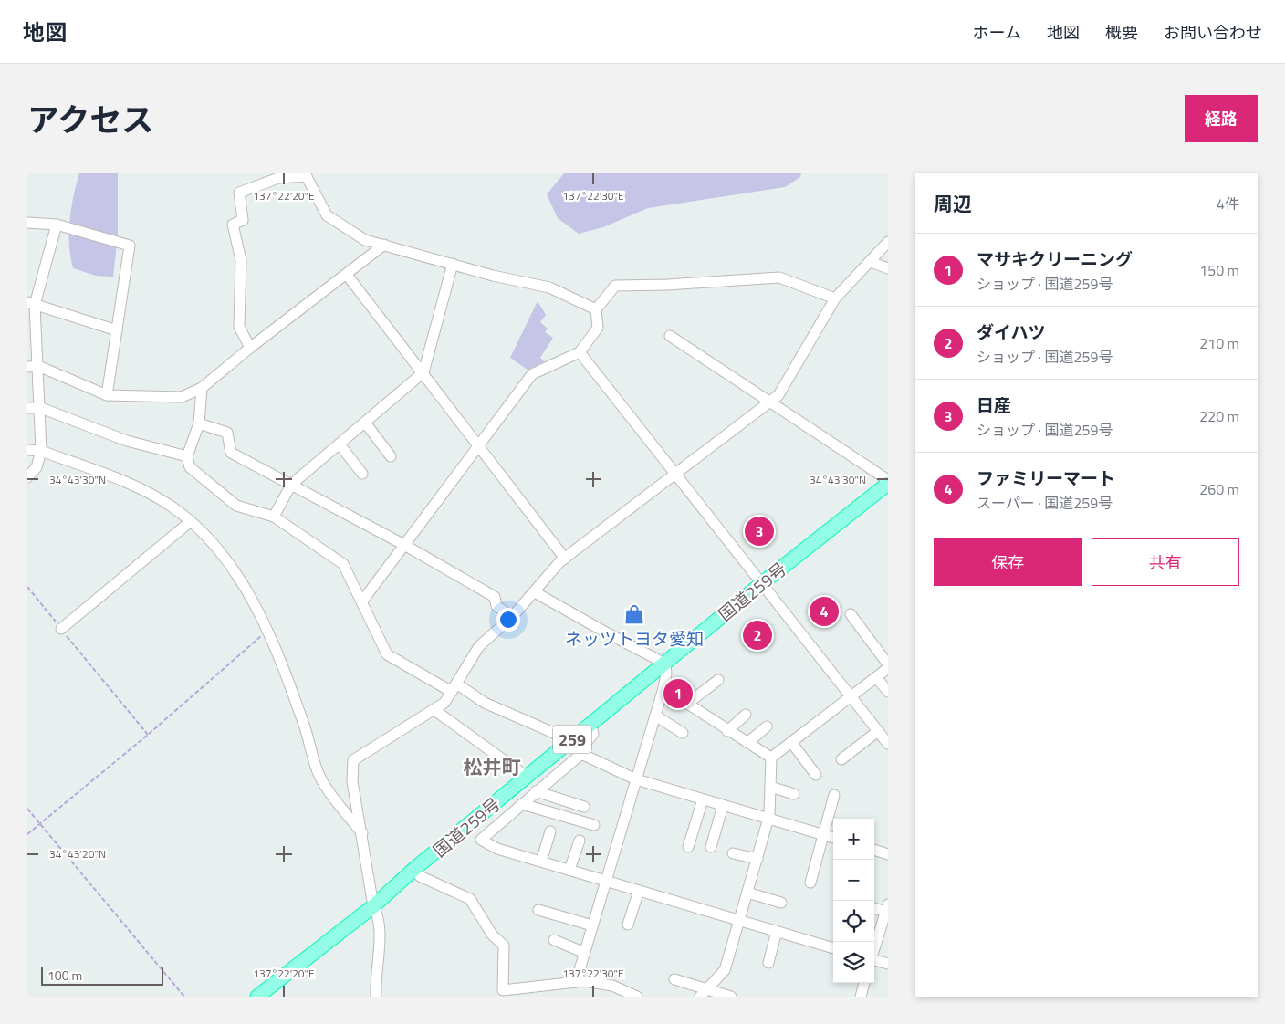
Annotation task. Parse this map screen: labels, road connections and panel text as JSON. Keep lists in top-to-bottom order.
{
  "streets": {
    "highway": ["国道259号", "259"]
  },
  "districts": ["松井町"],
  "places": {
    "shop": ["ネッツトヨタ愛知"]
  },
  "scale_bar": "100 m",
  "page": {
    "header": "地図",
    "nav": [
      "ホーム",
      "地図",
      "概要",
      "お問い合わせ"
    ],
    "title": "アクセス",
    "buttons": [
      "経路",
      ["保存", "共有"]
    ],
    "heading": ["周辺", "4件"],
    "list": [
      {
        "mark": "1",
        "name": "マサキクリーニング",
        "note": "ショップ · 国道259号",
        "value": "150 m"
      },
      {
        "mark": "2",
        "name": "ダイハツ",
        "note": "ショップ · 国道259号",
        "value": "210 m"
      },
      {
        "mark": "3",
        "name": "日産",
        "note": "ショップ · 国道259号",
        "value": "220 m"
      },
      {
        "mark": "4",
        "name": "ファミリーマート",
        "note": "スーパー · 国道259号",
        "value": "260 m"
      }
    ],
    "pins": [
      "3",
      "4",
      "2",
      "1"
    ],
    "map_buttons": ["+", "−"],
    "scale": "100 m"
  },
  "coordinates": [
    "137°22'20\"E",
    "137°22'30\"E",
    "34°43'30\"N",
    "34°43'20\"N"
  ]
}
